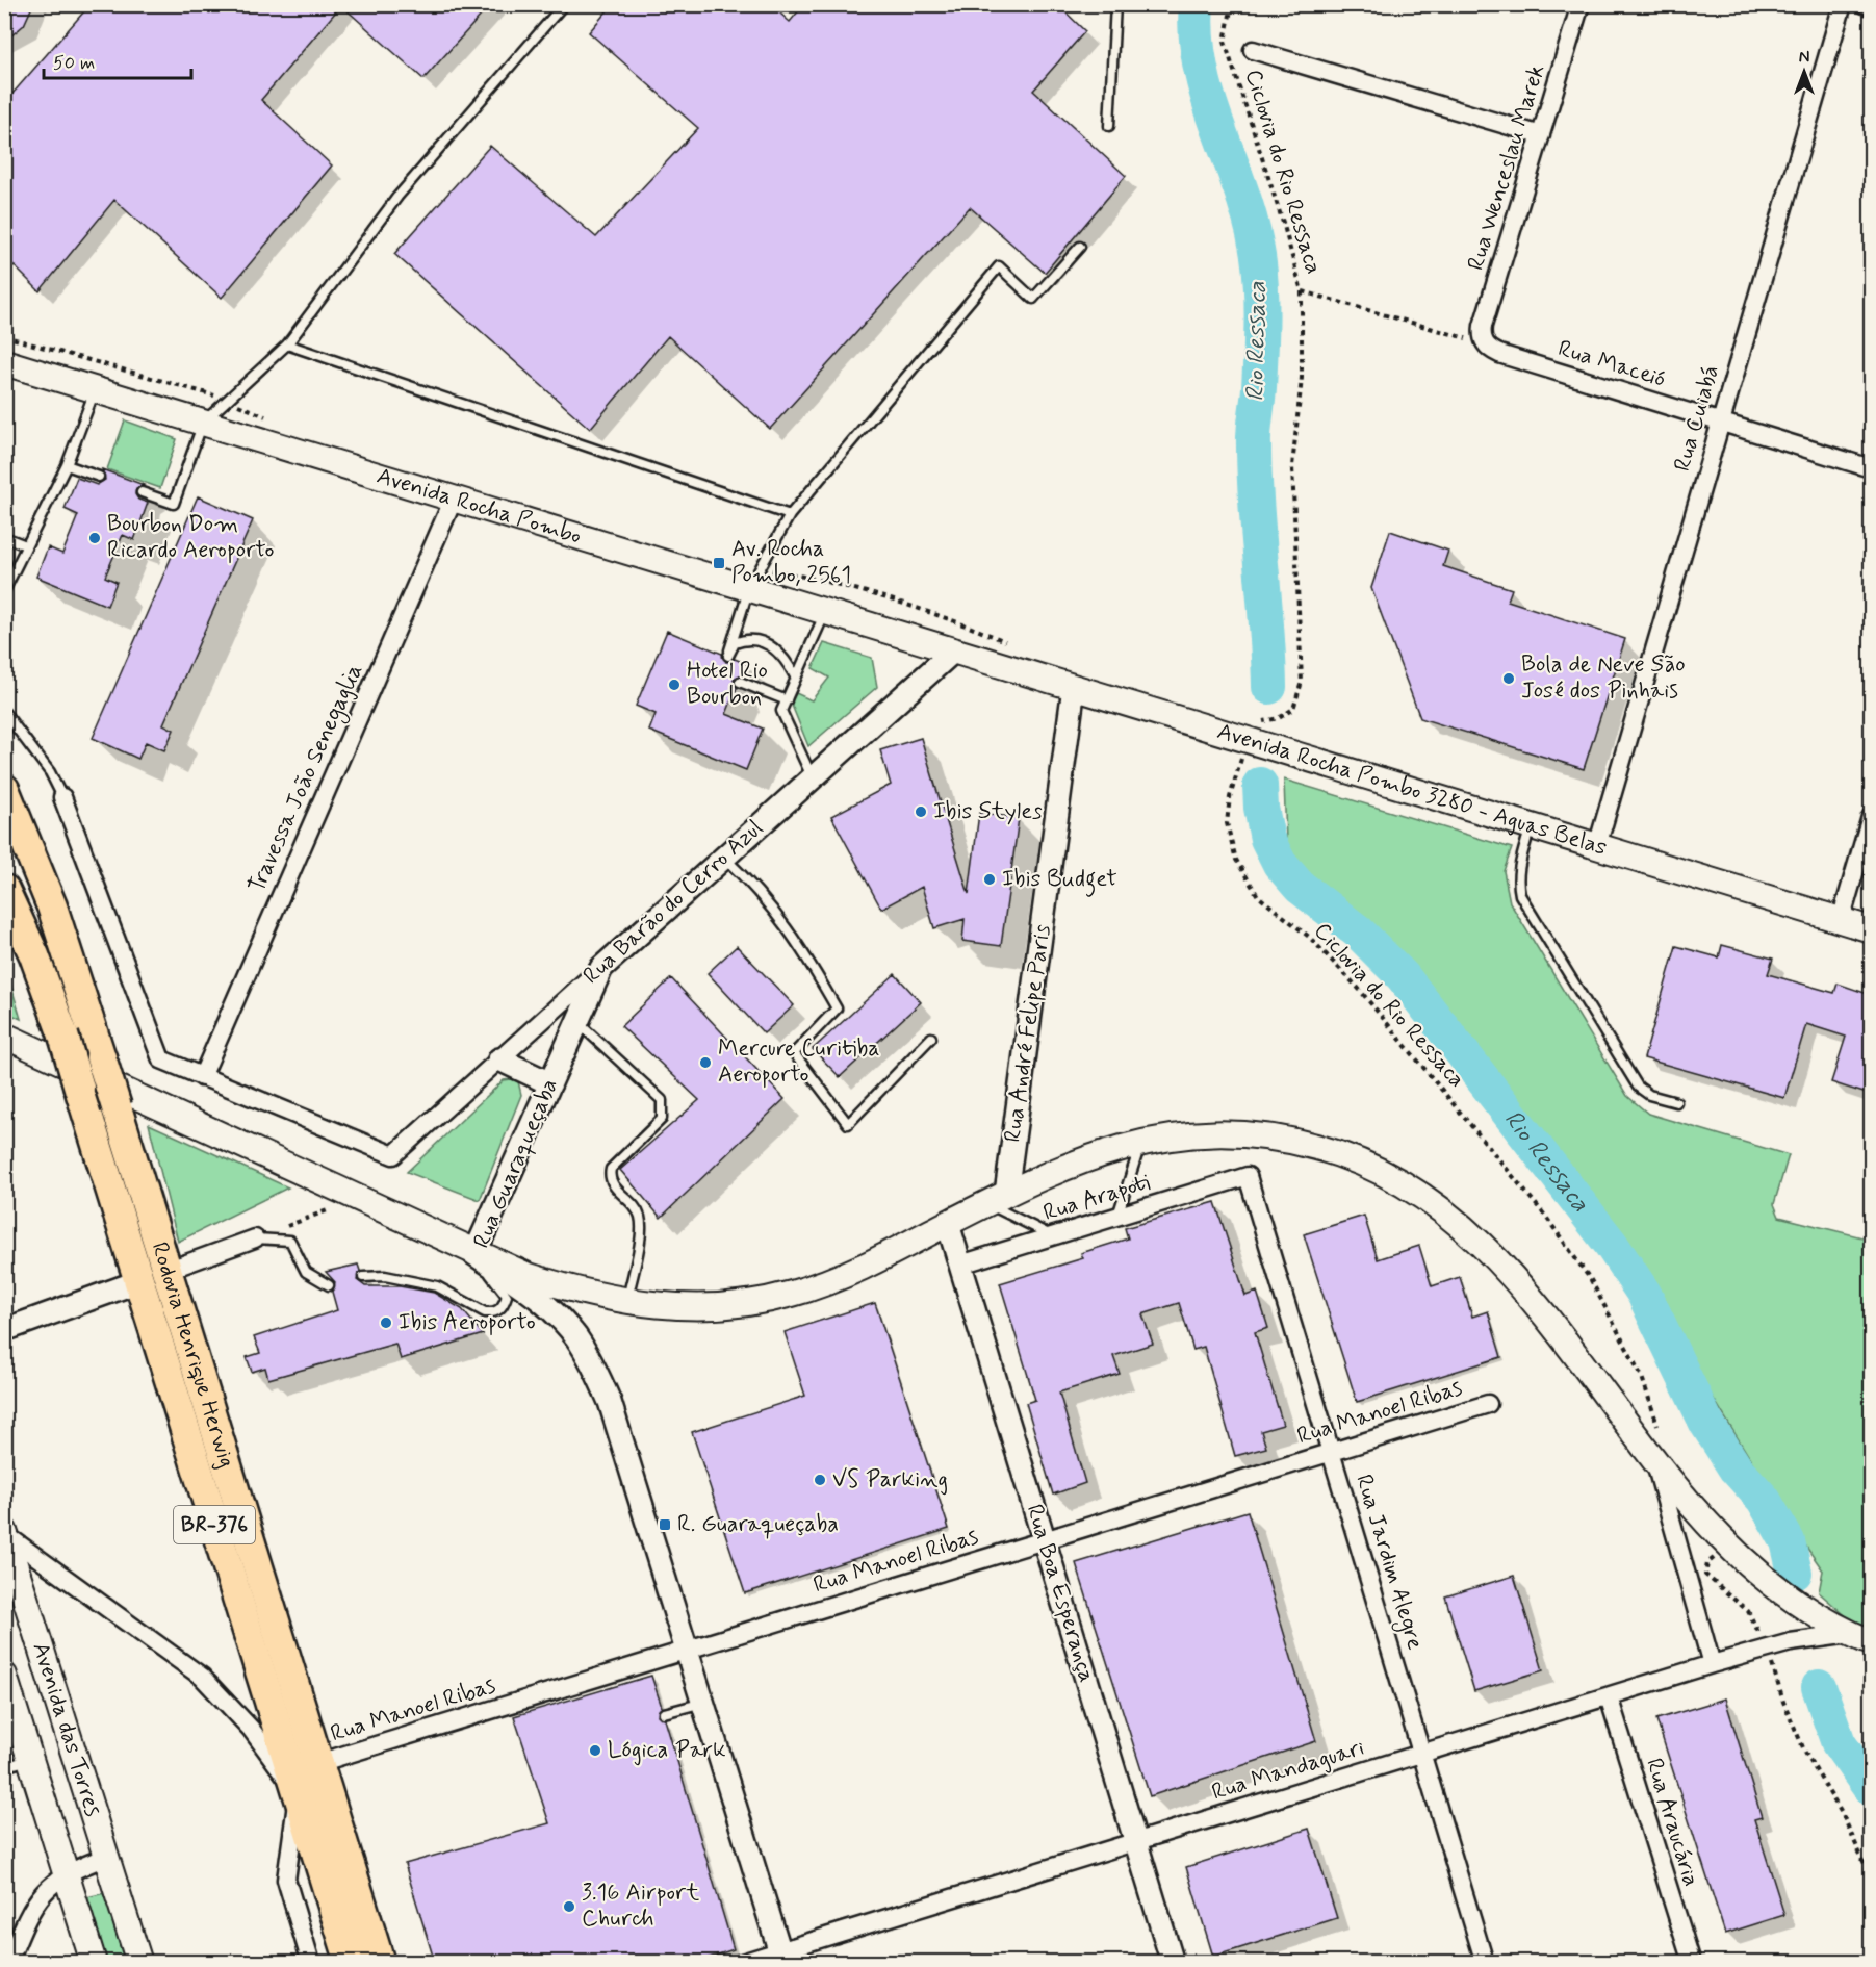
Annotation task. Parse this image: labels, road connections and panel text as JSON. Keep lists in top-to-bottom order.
{
  "streets": {
    "highway": ["Rodovia Henrique Herwig", "BR-376"],
    "main road": ["Avenida Rocha Pombo", "Avenida Rocha Pombo 3280 - Aguas Belas", "Avenida das Torres"],
    "street": [
      "Rua Wenceslau Marek",
      "Rua Maceió",
      "Rua Cuiabá",
      "Travessa João Senegaglia",
      "Rua Barão do Cerro Azul",
      "Rua André Felipe Paris",
      "Rua Guaraqueçaba",
      "Rua Arapoti",
      "Rua Manoel Ribas",
      "Rua Jardim Alegre",
      "Rua Boa Esperança",
      "Rua Mandaguari",
      "Rua Araucária"
    ],
    "path": ["Ciclovia do Rio Ressaca"]
  },
  "crossings": [
    ["Rua Wenceslau Marek", "Rua Maceió"],
    ["Ciclovia do Rio Ressaca", "Avenida Rocha Pombo 3280 - Aguas Belas"],
    ["Rua Maceió", "Rua Cuiabá"],
    ["Rua Cuiabá", "Avenida Rocha Pombo 3280 - Aguas Belas"],
    ["Avenida Rocha Pombo", "Travessa João Senegaglia"],
    ["Avenida Rocha Pombo", "Avenida Rocha Pombo 3280 - Aguas Belas"],
    ["Avenida Rocha Pombo", "Rua Barão do Cerro Azul"],
    ["Travessa João Senegaglia", "Rua Barão do Cerro Azul"],
    ["Avenida Rocha Pombo 3280 - Aguas Belas", "Rua Barão do Cerro Azul"],
    ["Avenida Rocha Pombo 3280 - Aguas Belas", "Rua André Felipe Paris"],
    ["Rua Barão do Cerro Azul", "Rua Guaraqueçaba"],
    ["Rua Guaraqueçaba", "Rua Manoel Ribas"],
    ["Rua Guaraqueçaba", "Rua Mandaguari"],
    ["Rua Arapoti", "Rua Jardim Alegre"],
    ["Rua Arapoti", "Rua Boa Esperança"],
    ["Rodovia Henrique Herwig", "Rua Manoel Ribas"],
    ["Rua Manoel Ribas", "Rua Jardim Alegre"],
    ["Rua Manoel Ribas", "Rua Boa Esperança"],
    ["Rua Jardim Alegre", "Rua Mandaguari"],
    ["Rua Boa Esperança", "Rua Mandaguari"],
    ["Rua Mandaguari", "Rua Araucária"]
  ],
  "water": ["Rio Ressaca"],
  "places": {
    "other": [
      "Bourbon Dom Ricardo Aeroporto",
      "Bola de Neve São José dos Pinhais",
      "Hotel Rio Bourbon",
      "Ibis Styles",
      "Ibis Budget",
      "Mercure Curitiba Aeroporto",
      "Ibis Aeroporto",
      "VS Parking",
      "Lógica Park",
      "3.16 Airport Church"
    ],
    "transit": ["Av. Rocha Pombo, 2561", "R. Guaraqueçaba"]
  },
  "scale_bar": "50 m",
  "north": "top"
}
